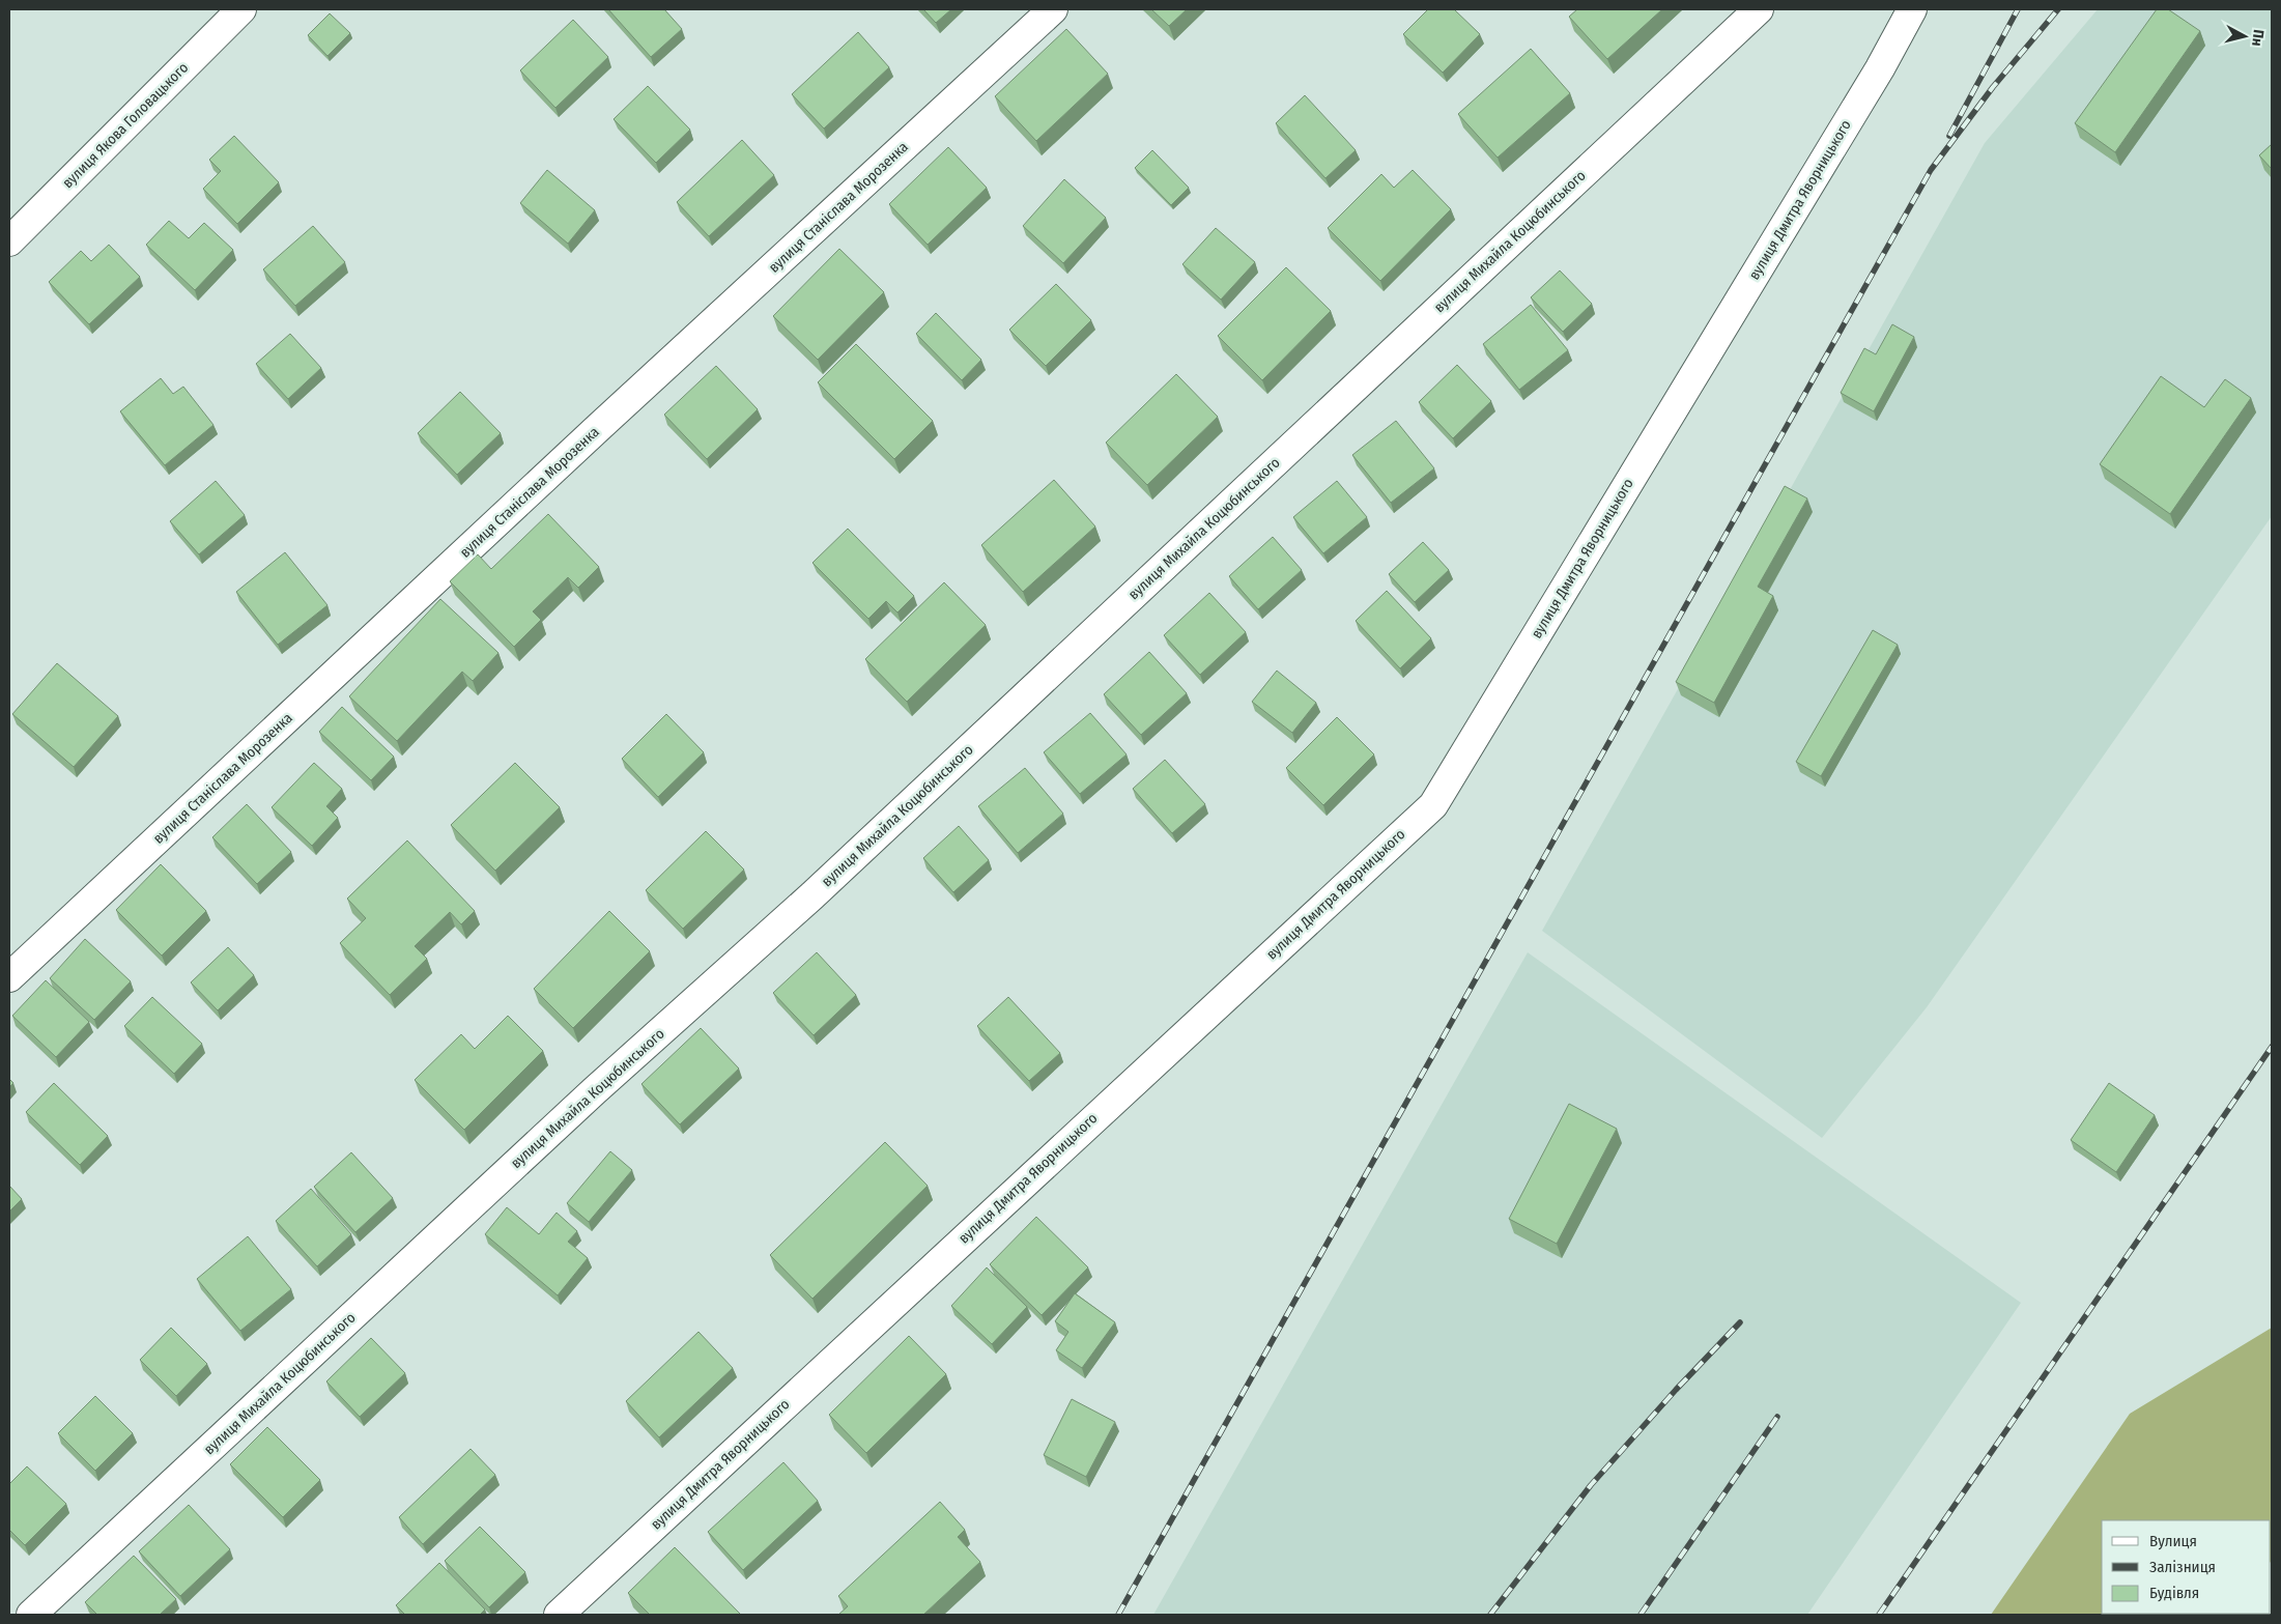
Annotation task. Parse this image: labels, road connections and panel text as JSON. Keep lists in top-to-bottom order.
{
  "streets": {
    "street": [
      "вулиця Якова Головацького",
      "вулиця Дмитра Яворницького",
      "вулиця Станіслава Морозенка",
      "вулиця Михайла Коцюбинського"
    ]
  },
  "legend": ["Вулиця", "Залізниця", "Будівля"],
  "north": "right"
}
